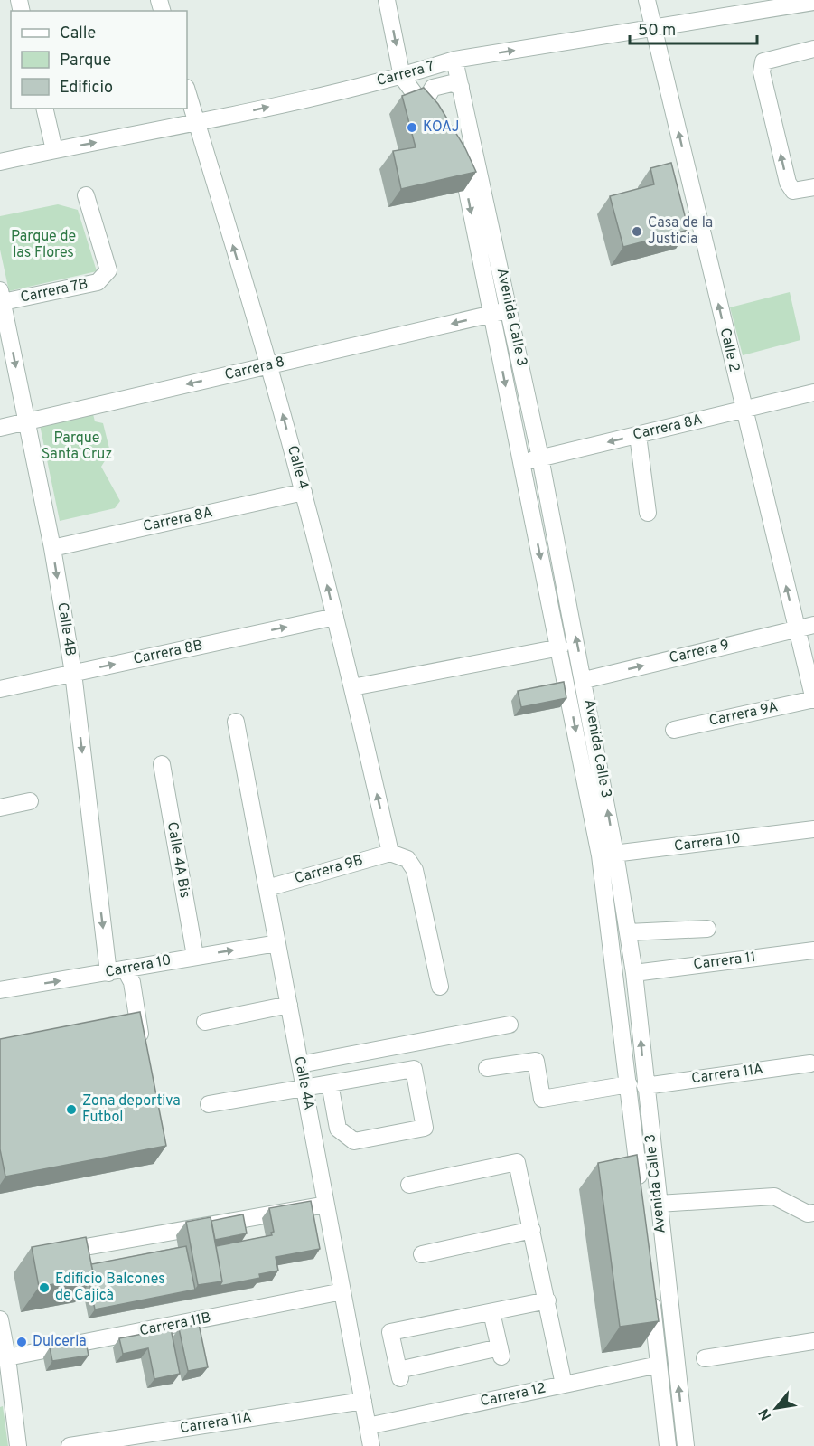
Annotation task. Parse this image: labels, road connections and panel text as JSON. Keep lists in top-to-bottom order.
{
  "streets": {
    "street": [
      "Carrera 7",
      "Carrera 7B",
      "Avenida Calle 3",
      "Calle 2",
      "Carrera 8",
      "Carrera 8A",
      "Calle 4",
      "Calle 4B",
      "Carrera 9",
      "Carrera 8B",
      "Carrera 9A",
      "Carrera 10",
      "Calle 4A Bis",
      "Carrera 9B",
      "Carrera 11",
      "Carrera 11A",
      "Calle 4A",
      "Carrera 11B",
      "Carrera 12"
    ]
  },
  "crossings": [
    ["Carrera 7", "Avenida Calle 3"],
    ["Carrera 7", "Calle 2"],
    ["Carrera 7", "Calle 4"],
    ["Carrera 7B", "Calle 4B"],
    ["Avenida Calle 3", "Carrera 8"],
    ["Avenida Calle 3", "Carrera 8A"],
    ["Avenida Calle 3", "Carrera 9"],
    ["Avenida Calle 3", "Carrera 10"],
    ["Avenida Calle 3", "Carrera 11"],
    ["Avenida Calle 3", "Carrera 11A"],
    ["Calle 2", "Carrera 8A"],
    ["Calle 2", "Carrera 9"],
    ["Calle 2", "Carrera 9A"],
    ["Carrera 8", "Calle 4"],
    ["Carrera 8", "Calle 4B"],
    ["Carrera 8A", "Calle 4"],
    ["Carrera 8A", "Calle 4B"],
    ["Calle 4", "Carrera 8B"],
    ["Calle 4", "Carrera 9B"],
    ["Calle 4B", "Carrera 8B"],
    ["Calle 4B", "Carrera 10"],
    ["Carrera 10", "Calle 4A Bis"],
    ["Carrera 10", "Calle 4A"],
    ["Carrera 9B", "Calle 4A"],
    ["Carrera 11A", "Calle 4A"],
    ["Calle 4A", "Carrera 11B"],
    ["Calle 4A", "Carrera 12"]
  ],
  "one_way": [
    "Carrera 7",
    "Calle 2",
    "Carrera 8",
    "Calle 4",
    "Calle 4B",
    "Carrera 9",
    "Carrera 8B"
  ],
  "parks": ["Parque de las Flores", "Parque Santa Cruz"],
  "places": [
    "KOAJ",
    "Casa de la Justicia",
    "Zona deportiva Futbol",
    "Edificio Balcones de Cajicà",
    "Dulceria"
  ],
  "legend": ["Calle", "Parque", "Edificio"],
  "scale_bar": "50 m",
  "north": "bottom left"
}
